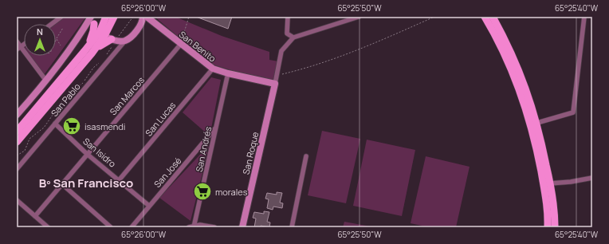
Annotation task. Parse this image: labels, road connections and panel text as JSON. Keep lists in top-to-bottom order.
{
  "streets": {
    "street": [
      "San Benito",
      "San Marcos",
      "San Pablo",
      "San Lucas",
      "San Andrés",
      "San Isidro",
      "San Roque",
      "San José"
    ]
  },
  "crossings": [
    ["San Benito", "San Marcos"],
    ["San Benito", "San Lucas"],
    ["San Benito", "San Andrés"],
    ["San Benito", "San Roque"],
    ["San Marcos", "San Isidro"],
    ["San Pablo", "San Isidro"],
    ["San Lucas", "San Isidro"],
    ["San Andrés", "San José"],
    ["San Isidro", "San José"]
  ],
  "districts": ["Bº San Francisco"],
  "places": {
    "supermarket": ["isasmendi", "morales"]
  },
  "north": "top",
  "coordinates": ["65°26'00\"W", "65°25'50\"W", "65°25'40\"W"]
}
